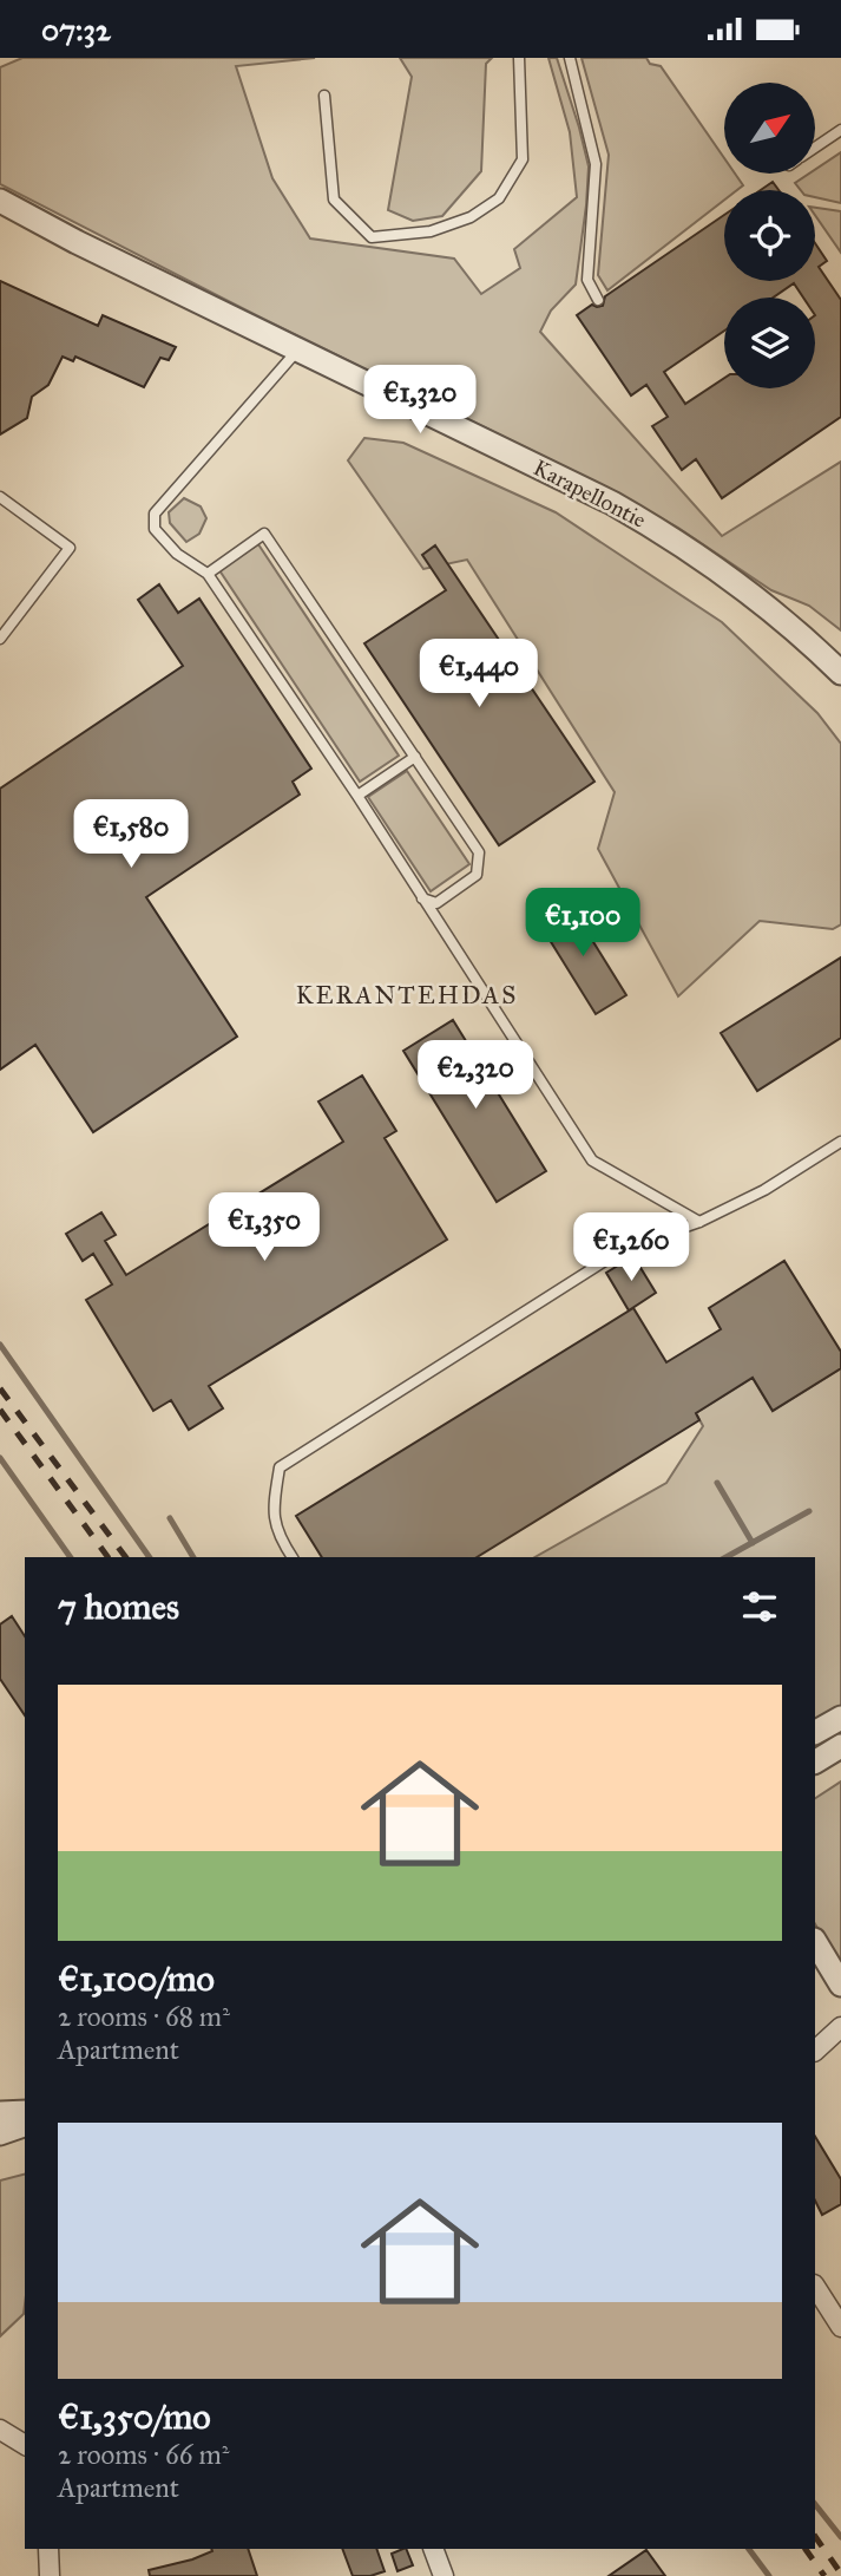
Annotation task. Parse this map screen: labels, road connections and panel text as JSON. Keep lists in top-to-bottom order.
{
  "streets": {
    "street": ["Karapellontie"]
  },
  "districts": ["KERANTEHDAS"],
  "north": "top right",
  "page": {
    "status": "07:32",
    "price": [
      "€1,320",
      "€1,440",
      "€1,580",
      "€1,100",
      "€2,320",
      "€1,350",
      "€1,260"
    ],
    "heading": "7 homes",
    "list": [
      {
        "name": "€1,100/mo",
        "note": "2 rooms · 68 m² · Apartment"
      },
      {
        "name": "€1,350/mo",
        "note": "2 rooms · 66 m² · Apartment"
      }
    ]
  }
}
